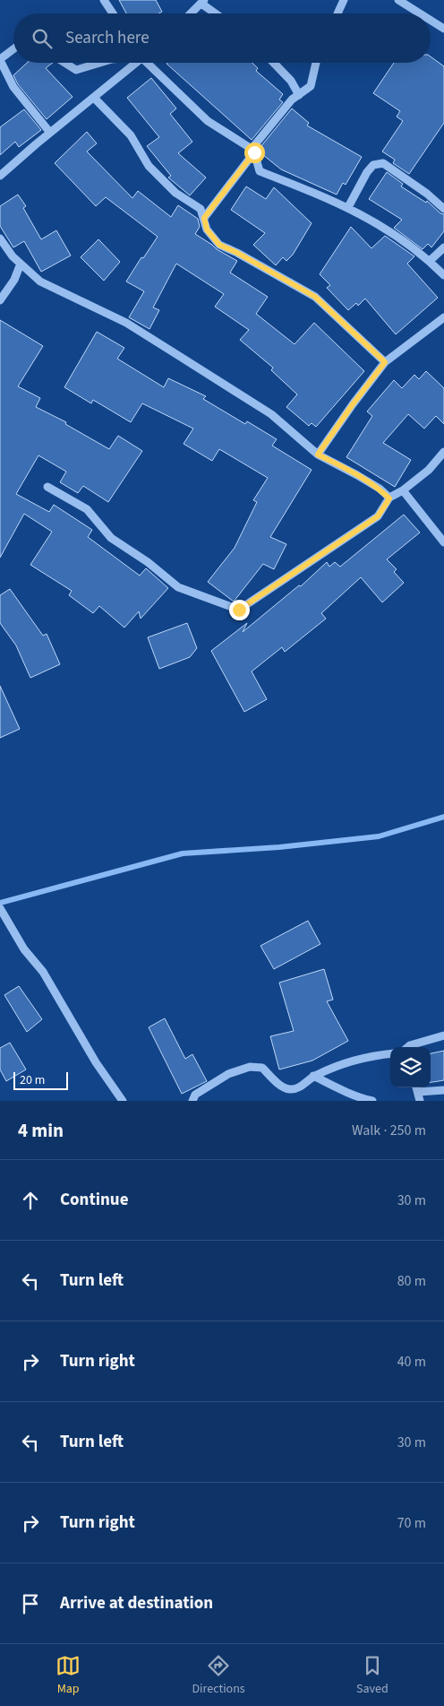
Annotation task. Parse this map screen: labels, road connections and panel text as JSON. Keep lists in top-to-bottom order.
{
  "scale_bar": "20 m",
  "page": {
    "search": "Search here",
    "scale": "20 m",
    "heading": ["4 min", "Walk · 250 m"],
    "list": [
      ["Continue", "30 m"],
      ["Turn left", "80 m"],
      ["Turn right", "40 m"],
      ["Turn left", "30 m"],
      ["Turn right", "70 m"],
      "Arrive at destination"
    ],
    "nav": ["Map", "Directions", "Saved"]
  }
}
